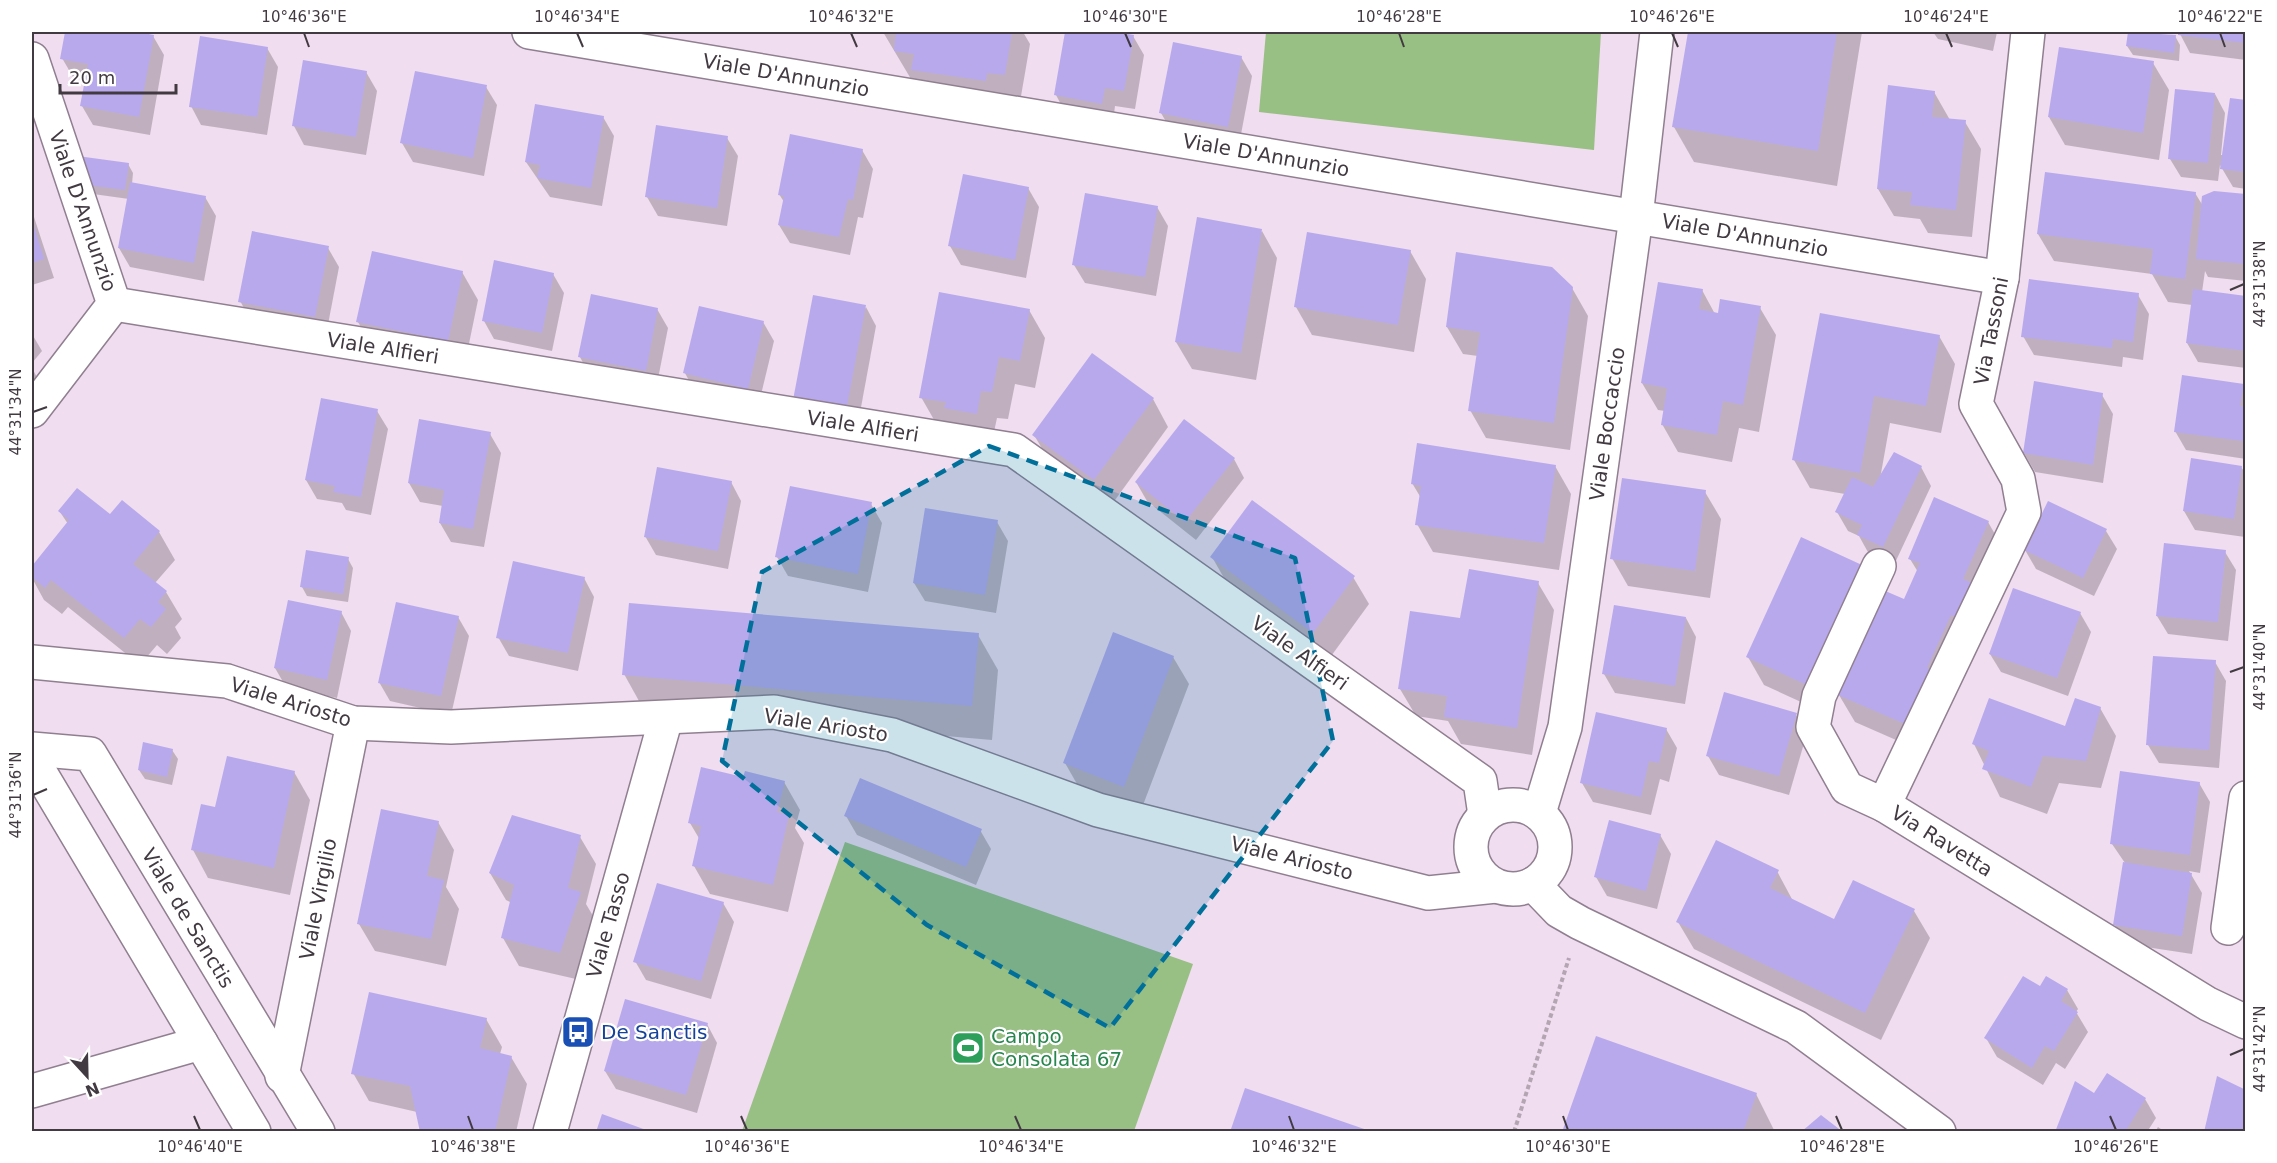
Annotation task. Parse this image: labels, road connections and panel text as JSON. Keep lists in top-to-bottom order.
{
  "streets": {
    "street": [
      "Viale D'Annunzio",
      "Via Tassoni",
      "Viale Alfieri",
      "Viale Boccaccio",
      "Viale Ariosto",
      "Via Ravetta",
      "Viale Virgilio",
      "Viale de Sanctis",
      "Viale Tasso"
    ]
  },
  "crossings": [
    ["Viale D'Annunzio", "Via Tassoni"],
    ["Viale D'Annunzio", "Viale Alfieri"],
    ["Viale D'Annunzio", "Viale Boccaccio"],
    ["Via Tassoni", "Via Ravetta"],
    ["Viale Alfieri", "Viale Boccaccio"],
    ["Viale Alfieri", "Viale Ariosto"],
    ["Viale Boccaccio", "Viale Ariosto"],
    ["Viale Ariosto", "Viale Virgilio"],
    ["Viale Ariosto", "Viale Tasso"],
    ["Viale Virgilio", "Viale de Sanctis"]
  ],
  "places": {
    "bus stop": ["De Sanctis"],
    "sports": ["Campo Consolata 67"]
  },
  "scale_bar": "20 m",
  "north": "bottom",
  "coordinates": [
    "10°46'36\"E",
    "10°46'34\"E",
    "10°46'32\"E",
    "10°46'30\"E",
    "10°46'28\"E",
    "10°46'26\"E",
    "10°46'24\"E",
    "10°46'22\"E",
    "44°31'38\"N",
    "44°31'34\"N",
    "44°31'40\"N",
    "44°31'36\"N",
    "44°31'42\"N",
    "10°46'40\"E",
    "10°46'38\"E"
  ]
}
